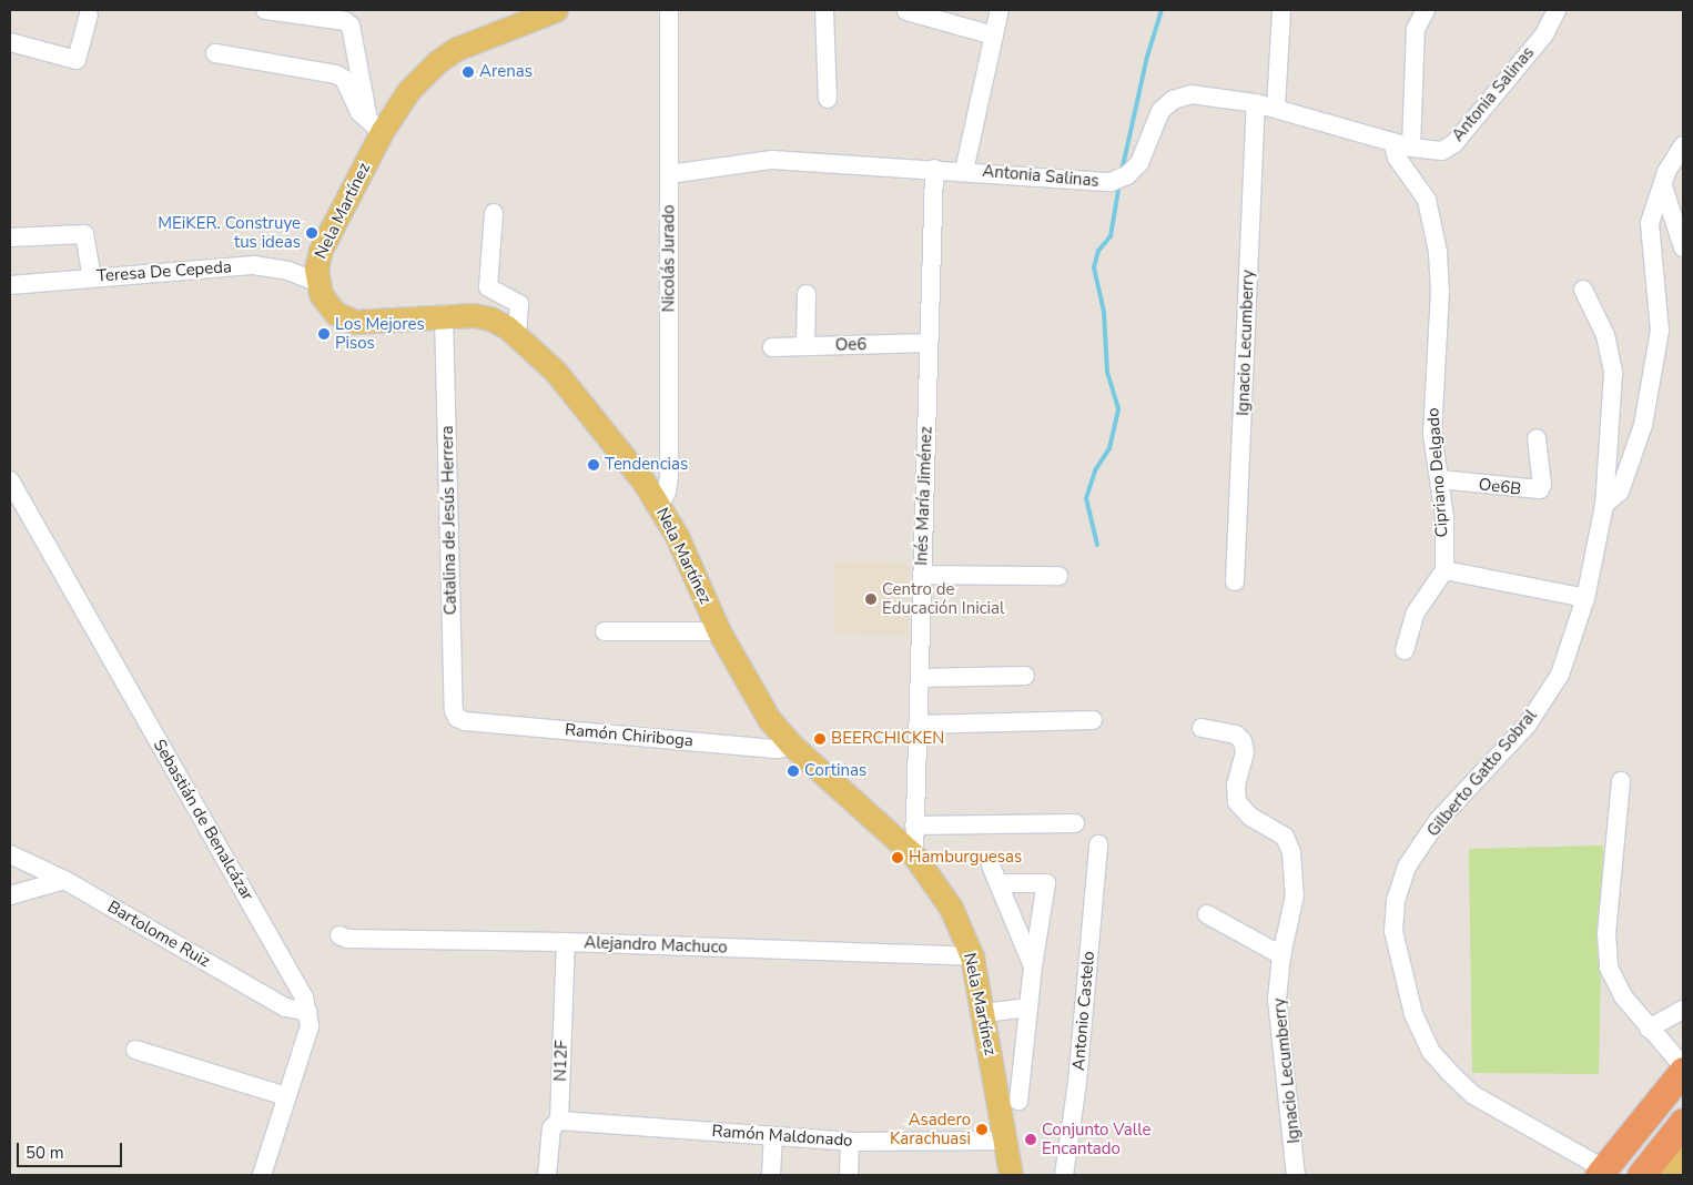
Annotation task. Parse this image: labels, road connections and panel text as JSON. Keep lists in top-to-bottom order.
{
  "streets": {
    "main road": ["Nela Martínez"],
    "street": [
      "Antonia Salinas",
      "Nicolás Jurado",
      "Teresa De Cepeda",
      "Ignacio Lecumberry",
      "Oe6",
      "Cipriano Delgado",
      "Oe6B",
      "Inés María Jiménez",
      "Catalina de Jesús Herrera",
      "Ramón Chiriboga",
      "Gilberto Gatto Sobral",
      "Sebastián de Benalcázar",
      "Bartolome Ruiz",
      "Alejandro Machuco",
      "Antonio Castelo",
      "N12F",
      "Ramón Maldonado"
    ]
  },
  "crossings": [
    ["Antonia Salinas", "Nicolás Jurado"],
    ["Antonia Salinas", "Ignacio Lecumberry"],
    ["Antonia Salinas", "Cipriano Delgado"],
    ["Antonia Salinas", "Inés María Jiménez"],
    ["Nela Martínez", "Nicolás Jurado"],
    ["Nela Martínez", "Teresa De Cepeda"],
    ["Nela Martínez", "Inés María Jiménez"],
    ["Nela Martínez", "Catalina de Jesús Herrera"],
    ["Nela Martínez", "Ramón Chiriboga"],
    ["Nela Martínez", "Alejandro Machuco"],
    ["Nela Martínez", "Ramón Maldonado"],
    ["Oe6", "Inés María Jiménez"],
    ["Cipriano Delgado", "Oe6B"],
    ["Catalina de Jesús Herrera", "Ramón Chiriboga"],
    ["Sebastián de Benalcázar", "Bartolome Ruiz"],
    ["Alejandro Machuco", "N12F"],
    ["N12F", "Ramón Maldonado"]
  ],
  "places": [
    "Arenas",
    "MEiKER. Construye tus ideas",
    "Los Mejores Pisos",
    "Tendencias",
    "Centro de Educación Inicial",
    "BEERCHICKEN",
    "Cortinas",
    "Hamburguesas",
    "Asadero Karachuasi",
    "Conjunto Valle Encantado"
  ],
  "scale_bar": "50 m"
}
